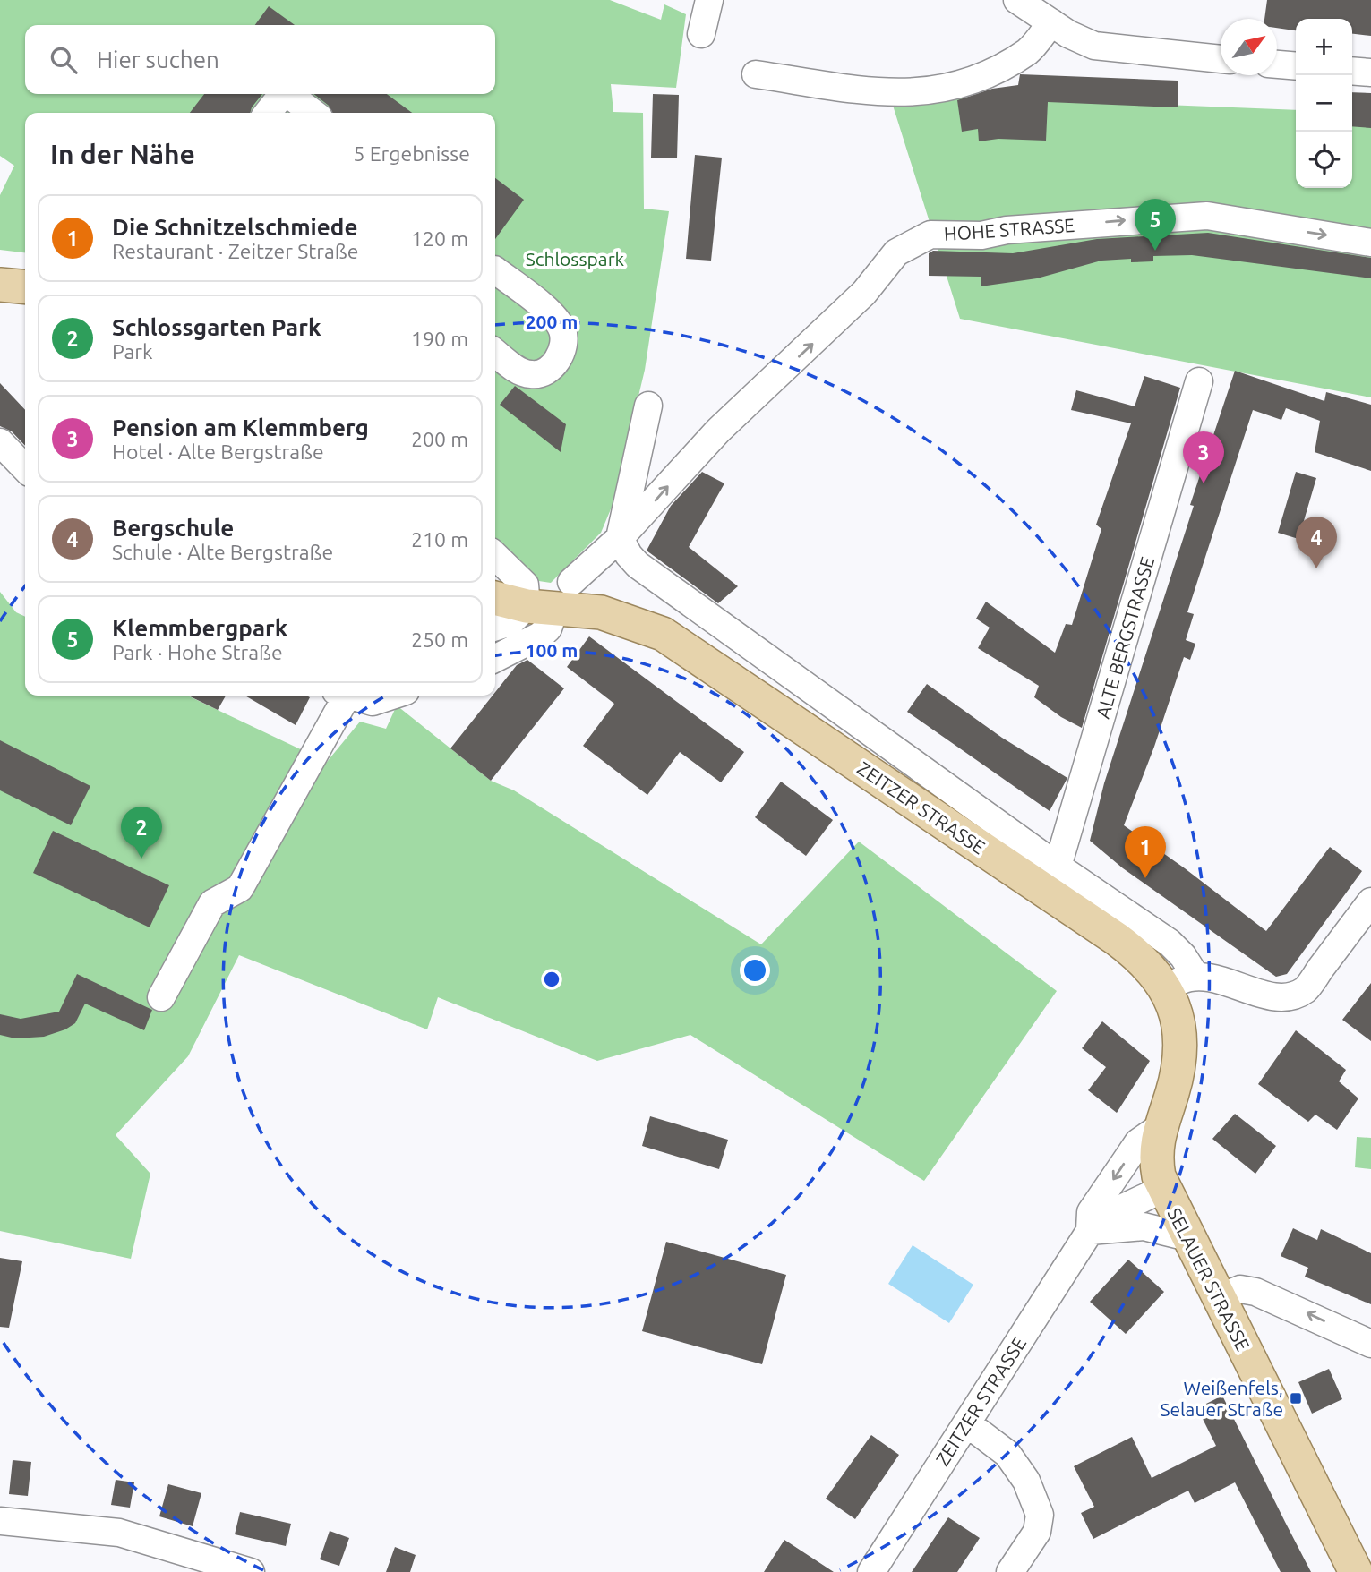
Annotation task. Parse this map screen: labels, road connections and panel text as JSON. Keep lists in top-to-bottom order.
{
  "streets": {
    "main road": ["ZEITZER STRASSE", "SELAUER STRASSE"],
    "street": ["HOHE STRASSE", "ALTE BERGSTRASSE"]
  },
  "crossings": [
    ["HOHE STRASSE", "ZEITZER STRASSE"],
    ["ALTE BERGSTRASSE", "ZEITZER STRASSE"],
    ["ZEITZER STRASSE", "SELAUER STRASSE"]
  ],
  "parks": ["Schlosspark"],
  "places": {
    "transit": ["Weißenfels, Selauer Straße"]
  },
  "north": "top right",
  "page": {
    "map_buttons": ["+", "−"],
    "search": "Hier suchen",
    "heading": ["In der Nähe", "5 Ergebnisse"],
    "list": [
      {
        "mark": "1",
        "name": "Die Schnitzelschmiede",
        "note": "Restaurant · Zeitzer Straße",
        "value": "120 m"
      },
      {
        "mark": "2",
        "name": "Schlossgarten Park",
        "note": "Park",
        "value": "190 m"
      },
      {
        "mark": "3",
        "name": "Pension am Klemmberg",
        "note": "Hotel · Alte Bergstraße",
        "value": "200 m"
      },
      {
        "mark": "4",
        "name": "Bergschule",
        "note": "Schule · Alte Bergstraße",
        "value": "210 m"
      },
      {
        "mark": "5",
        "name": "Klemmbergpark",
        "note": "Park · Hohe Straße",
        "value": "250 m"
      }
    ],
    "pins": [
      "5",
      "3",
      "4",
      "2",
      "1"
    ]
  },
  "rings": ["200 m", "100 m"]
}
